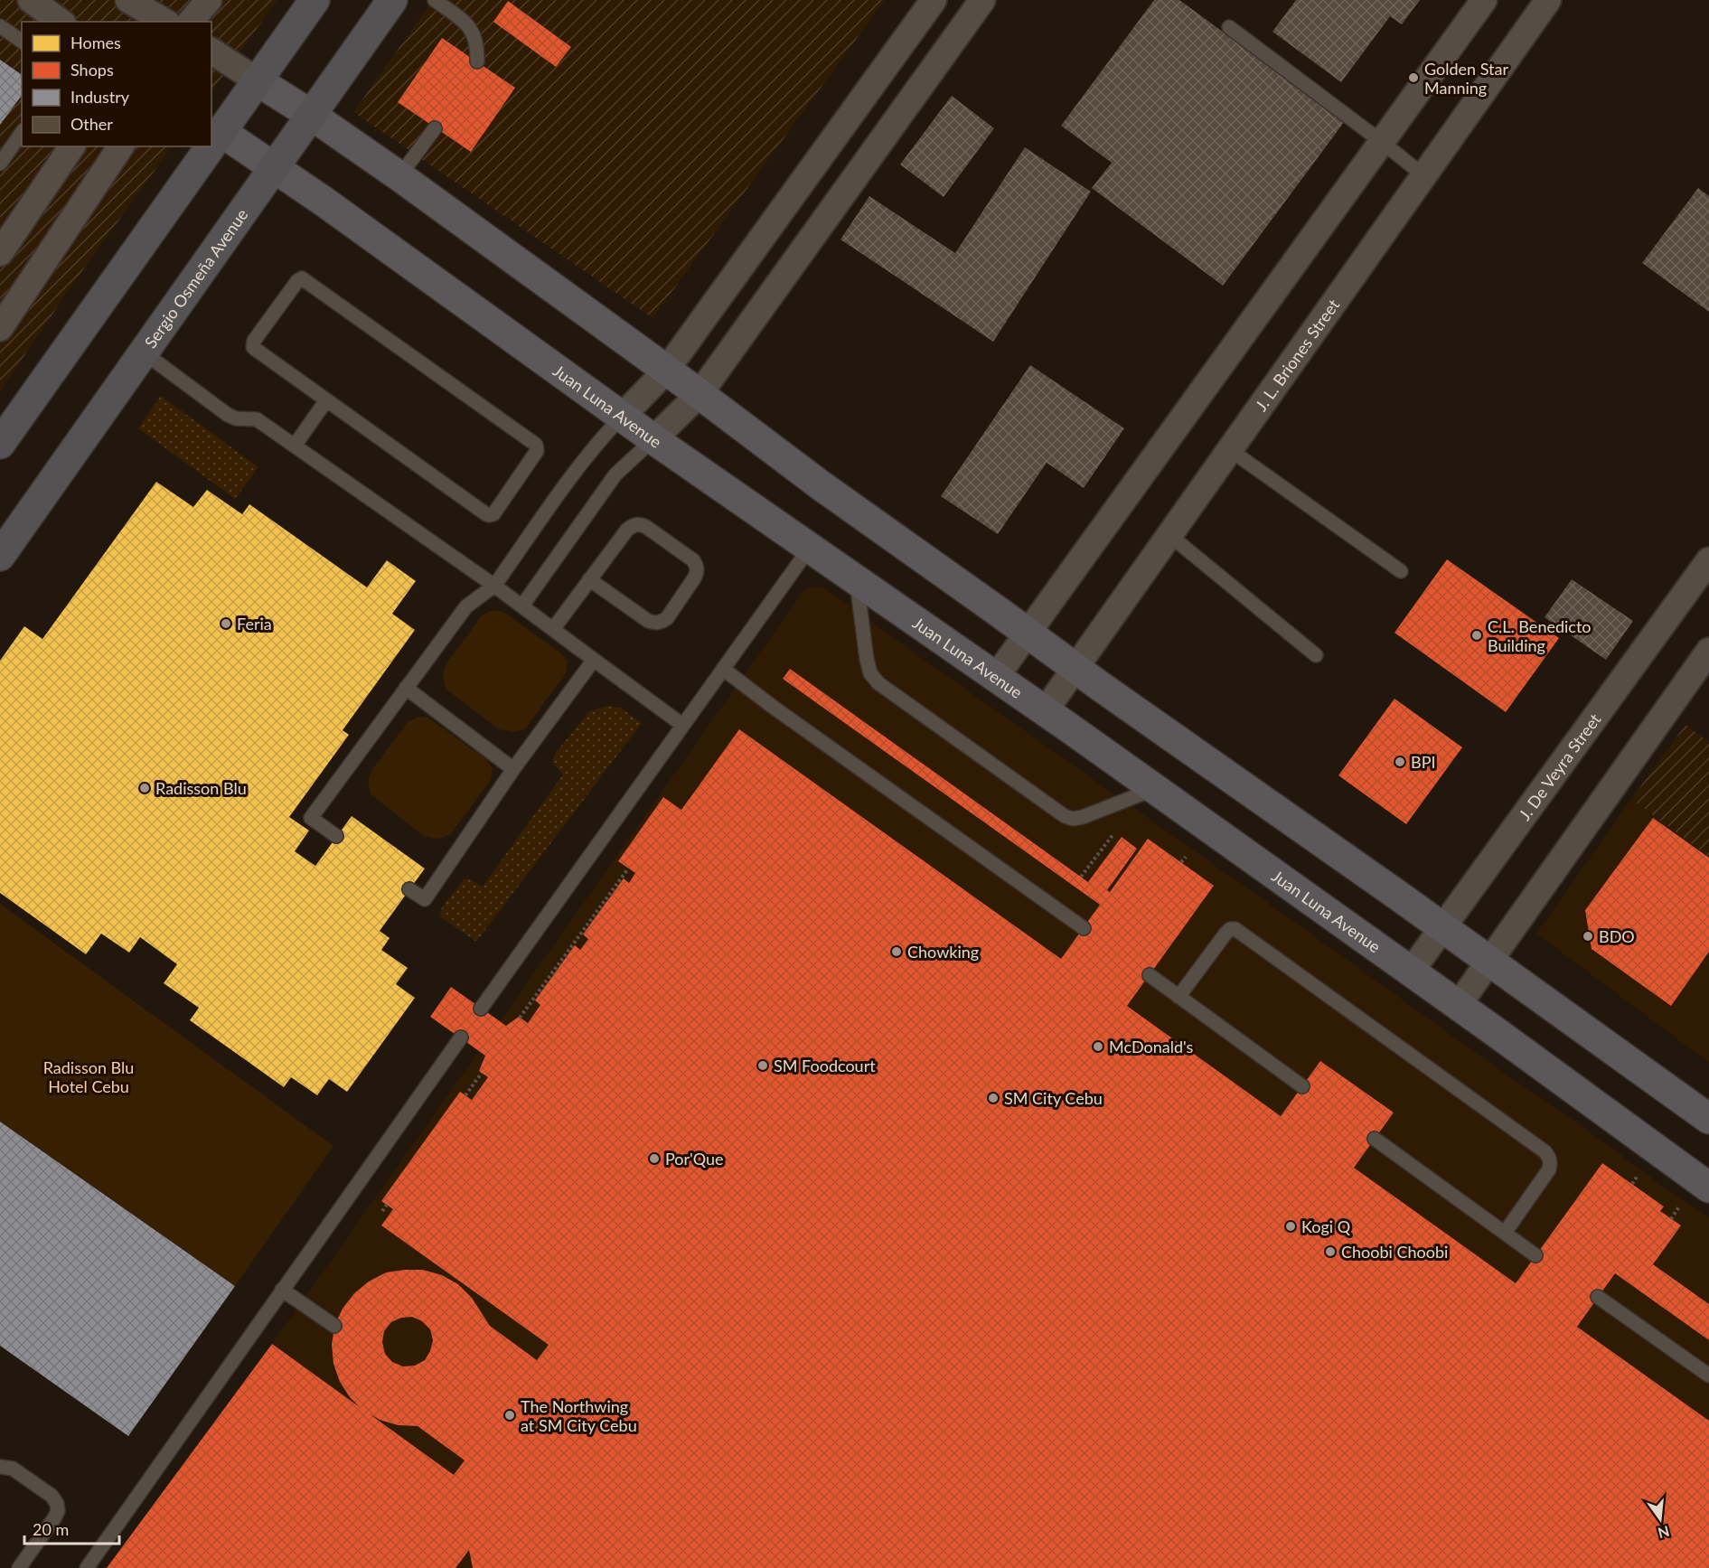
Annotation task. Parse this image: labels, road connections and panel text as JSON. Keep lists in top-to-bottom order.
{
  "streets": {
    "highway": ["Sergio Osmeña Avenue"],
    "main road": ["Juan Luna Avenue"],
    "street": ["J. L. Briones Street", "J. De Veyra Street"]
  },
  "crossings": [
    ["Sergio Osmeña Avenue", "Juan Luna Avenue"],
    ["J. L. Briones Street", "Juan Luna Avenue"],
    ["Juan Luna Avenue", "J. De Veyra Street"]
  ],
  "parks": ["Radisson Blu Hotel Cebu"],
  "places": [
    "Golden Star Manning",
    "Feria",
    "C.L. Benedicto Building",
    "BPI",
    "Radisson Blu",
    "BDO",
    "Chowking",
    "McDonald's",
    "SM Foodcourt",
    "SM City Cebu",
    "Por'Que",
    "Kogi Q",
    "Choobi Choobi",
    "The Northwing at SM City Cebu"
  ],
  "legend": [
    "Homes",
    "Shops",
    "Industry",
    "Other"
  ],
  "scale_bar": "20 m",
  "north": "bottom"
}
